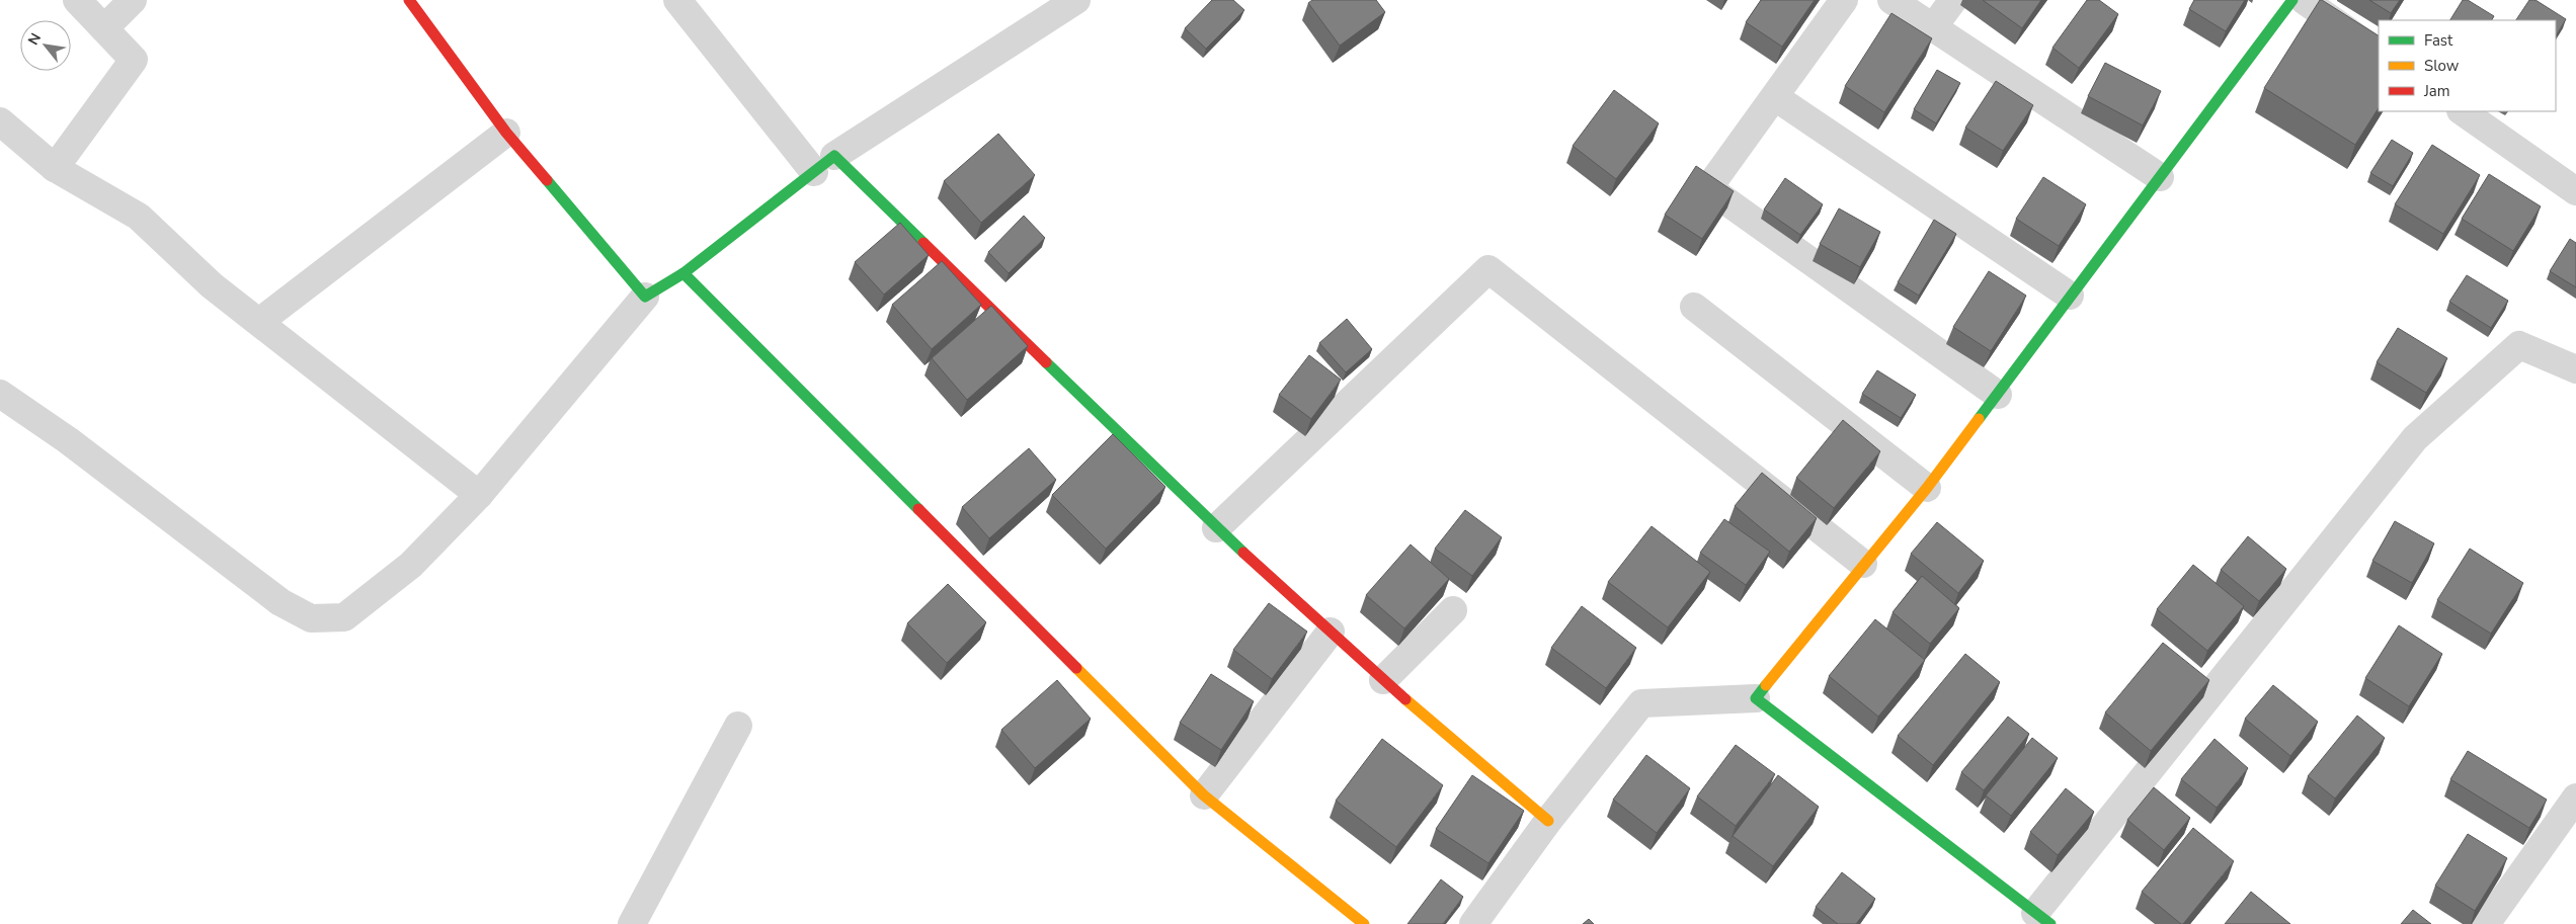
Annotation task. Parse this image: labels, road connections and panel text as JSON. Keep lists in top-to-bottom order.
{
  "legend": ["Fast", "Slow", "Jam"],
  "north": "top left"
}
